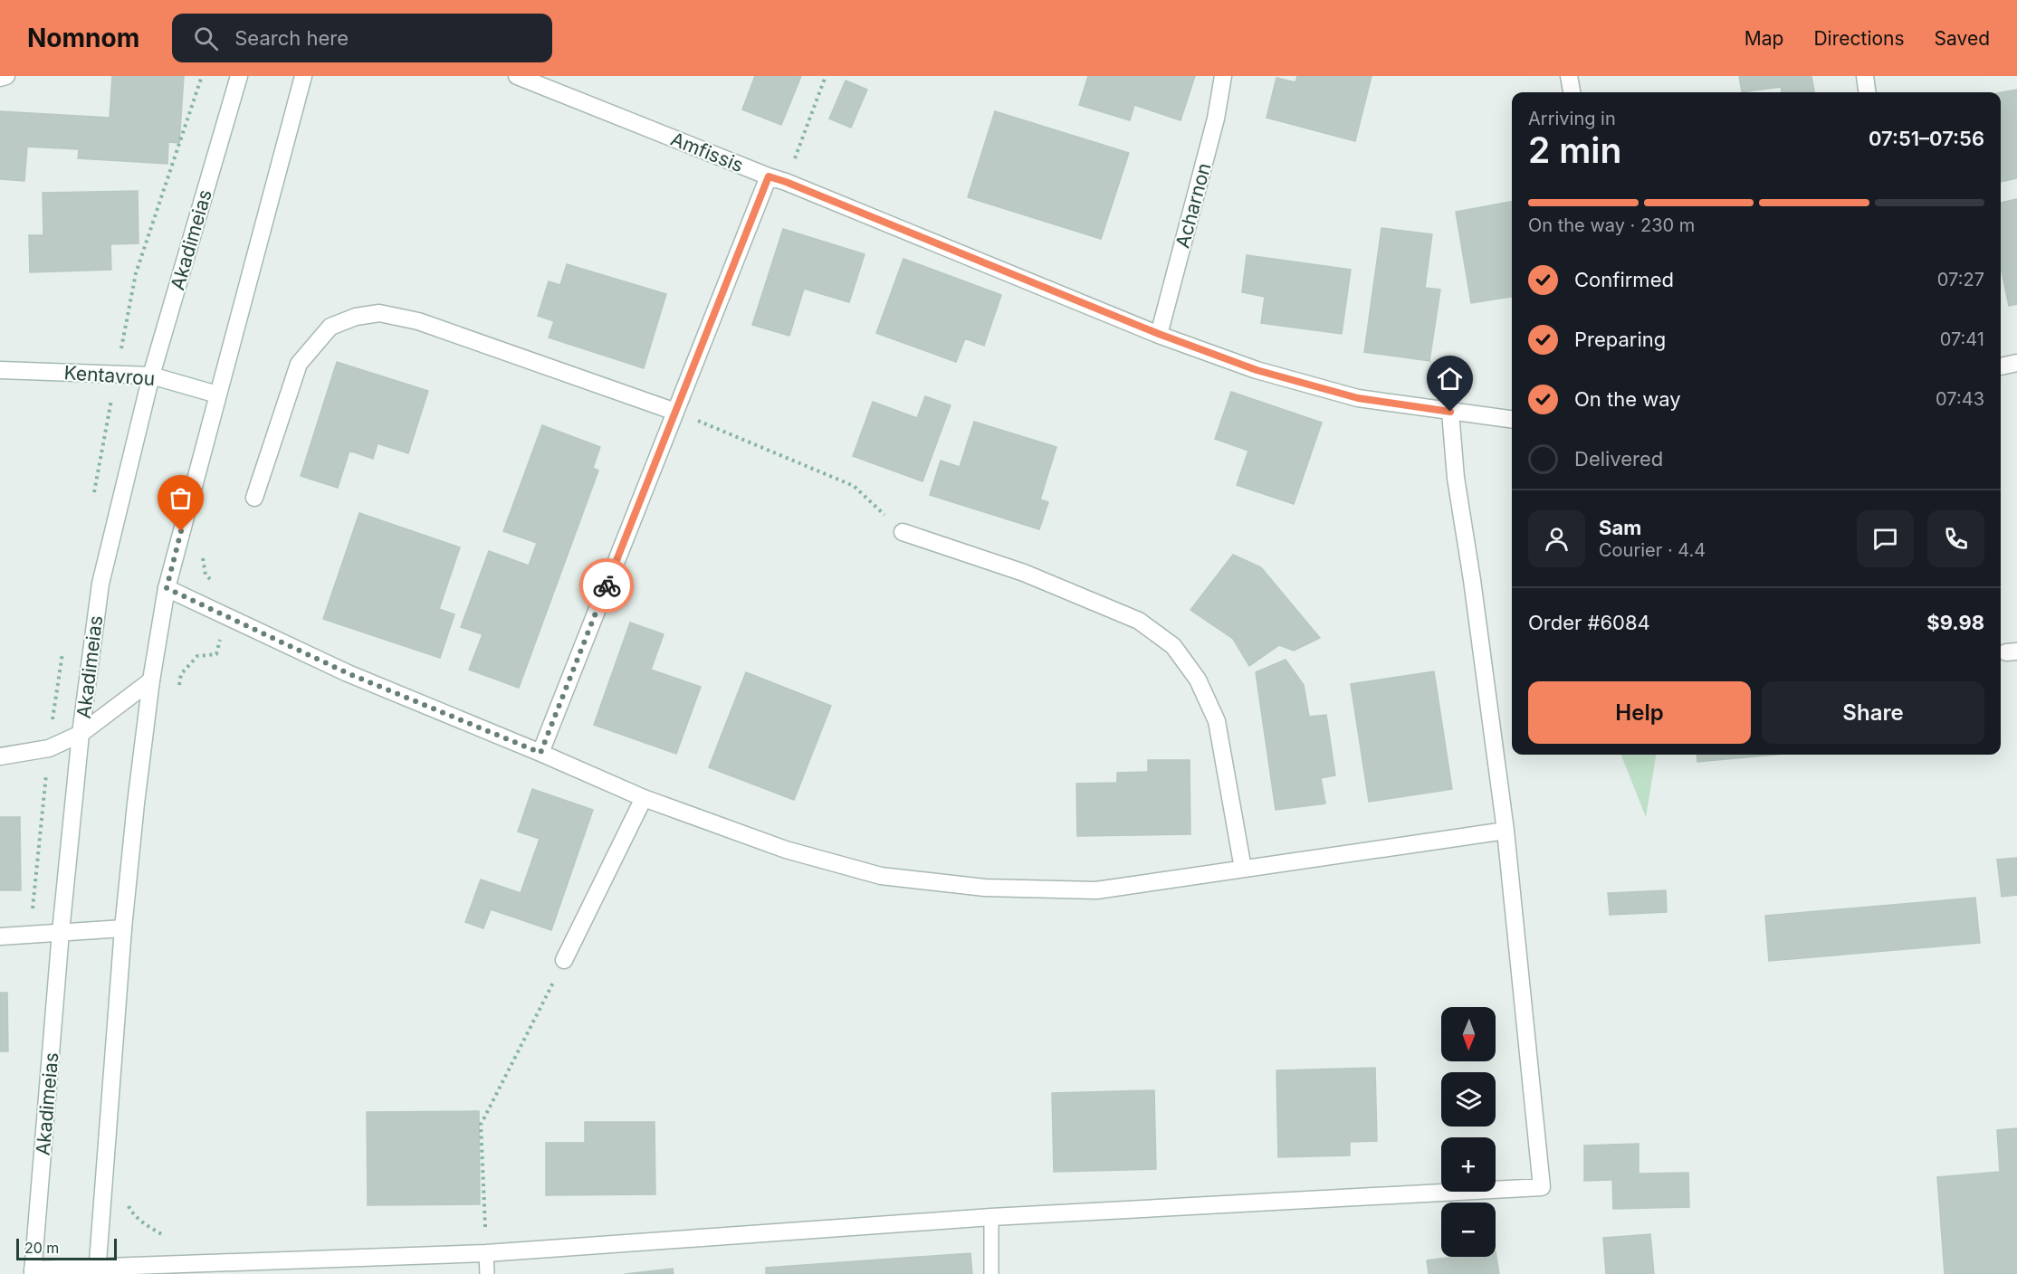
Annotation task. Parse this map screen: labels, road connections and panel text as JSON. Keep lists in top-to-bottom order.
{
  "streets": {
    "street": [
      "Amfissis",
      "Acharnon",
      "Akadimeias",
      "Kentavrou"
    ]
  },
  "crossings": [
    ["Amfissis", "Acharnon"],
    ["Akadimeias", "Kentavrou"]
  ],
  "scale_bar": "20 m",
  "north": "bottom",
  "page": {
    "header": "Nomnom",
    "search": "Search here",
    "nav": ["Map", "Directions", "Saved"],
    "heading": ["2 min", "Arriving in", "07:51–07:56"],
    "panel": [
      "Sam",
      "Courier · 4.4",
      "Order #6084",
      "$9.98"
    ],
    "bar": "On the way · 230 m",
    "list": [
      ["Confirmed", "07:27"],
      ["Preparing", "07:41"],
      ["On the way", "07:43"],
      "Delivered"
    ],
    "buttons": ["Help", "Share"],
    "map_buttons": ["+", "−"],
    "scale": "20 m"
  }
}
